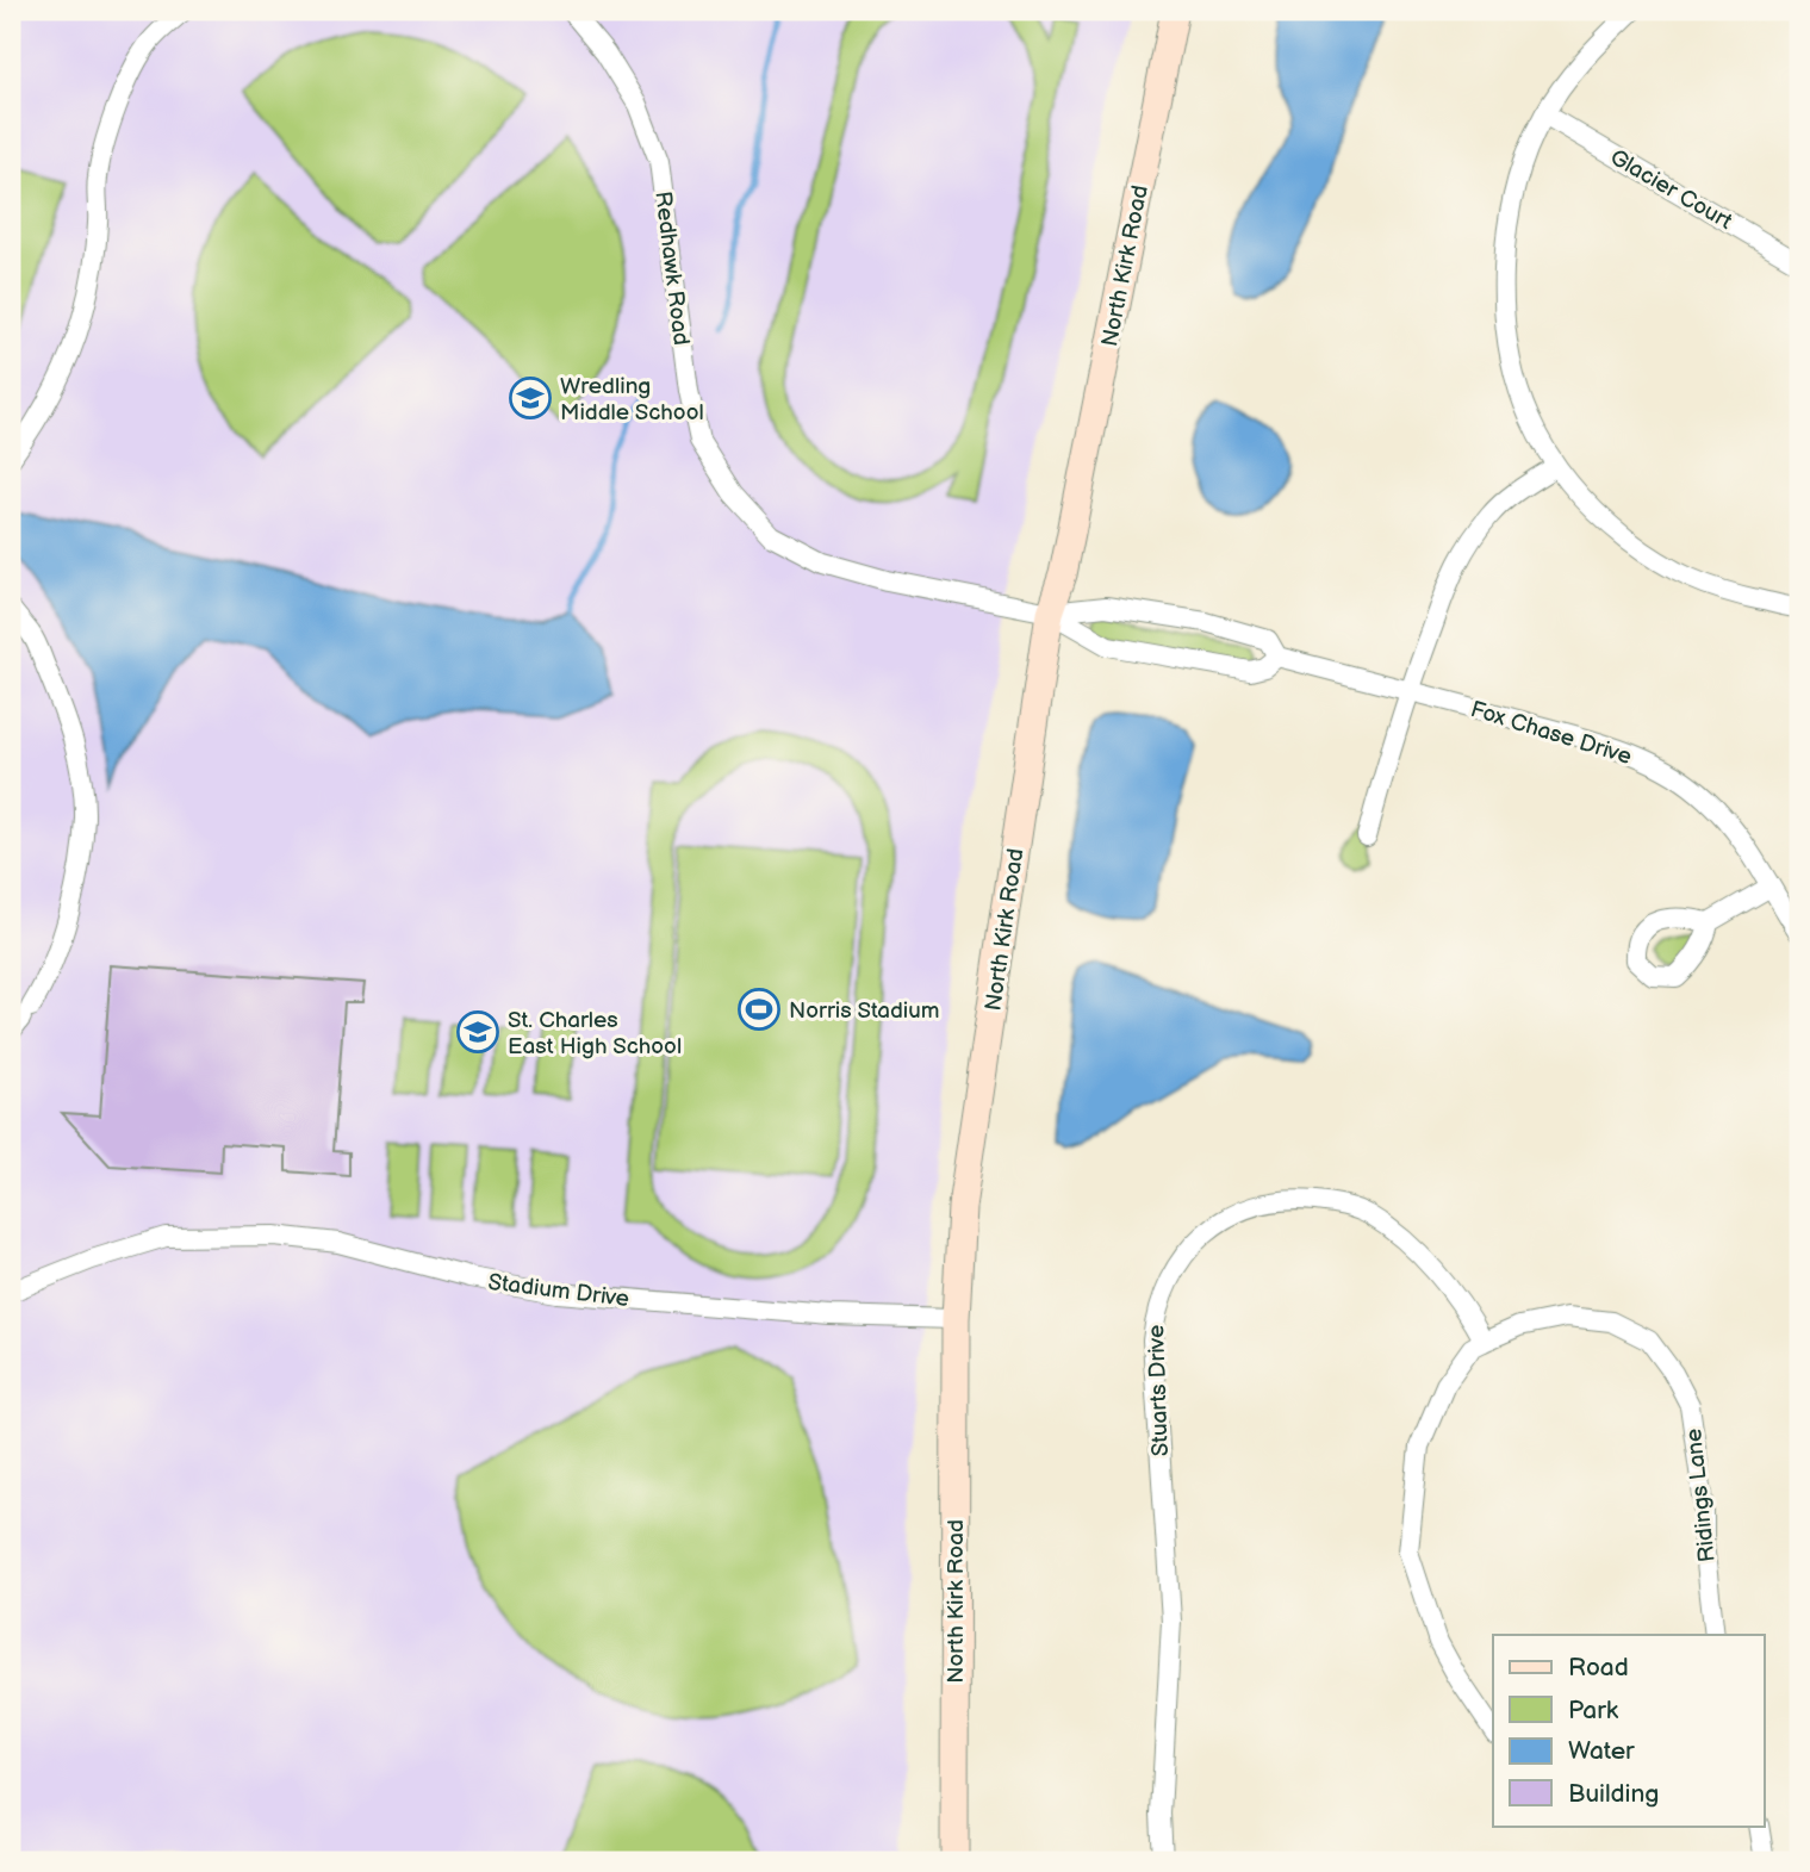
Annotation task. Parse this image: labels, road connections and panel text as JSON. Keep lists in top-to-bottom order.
{
  "streets": {
    "main road": ["North Kirk Road"],
    "street": [
      "Glacier Court",
      "Redhawk Road",
      "Fox Chase Drive",
      "Stadium Drive",
      "Stuarts Drive",
      "Ridings Lane"
    ]
  },
  "crossings": [
    ["North Kirk Road", "Redhawk Road"],
    ["North Kirk Road", "Fox Chase Drive"],
    ["North Kirk Road", "Stadium Drive"],
    ["Redhawk Road", "Fox Chase Drive"],
    ["Stuarts Drive", "Ridings Lane"]
  ],
  "places": {
    "school or university": ["Wredling Middle School", "St. Charles East High School"],
    "sports": ["Norris Stadium"]
  },
  "legend": [
    "Road",
    "Park",
    "Water",
    "Building"
  ]
}
